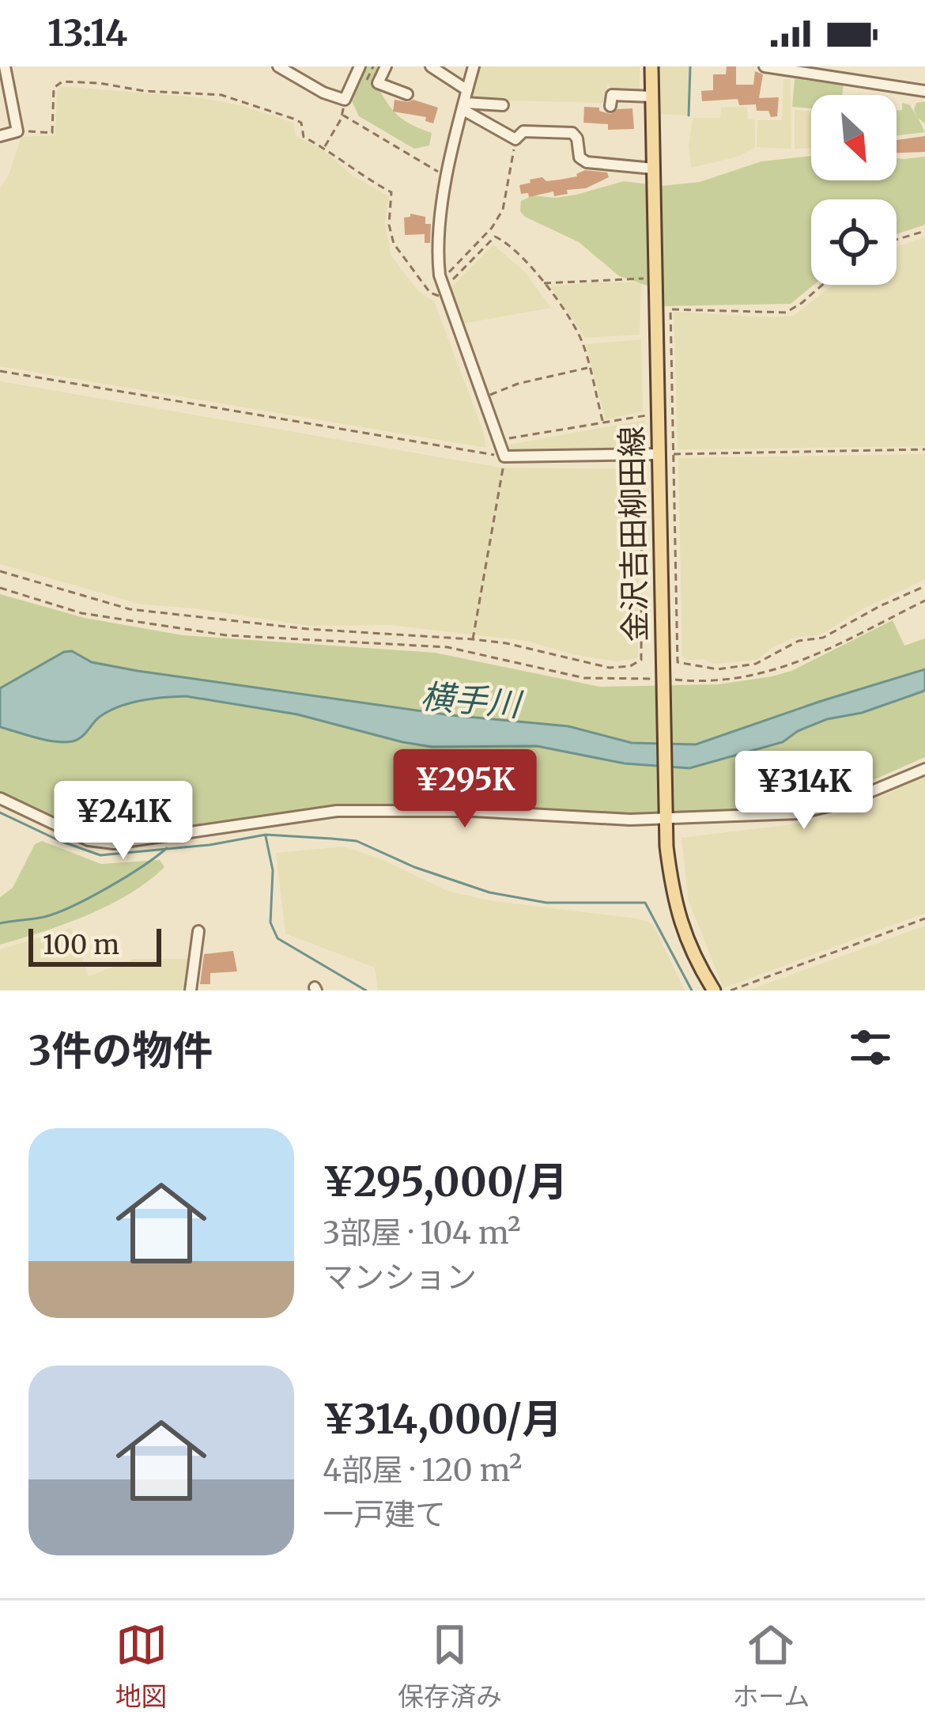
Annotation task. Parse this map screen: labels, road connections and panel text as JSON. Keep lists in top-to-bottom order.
{
  "streets": {
    "main road": ["金沢吉田柳田線"]
  },
  "water": ["横手川"],
  "scale_bar": "100 m",
  "north": "bottom right",
  "page": {
    "status": "13:14",
    "price": ["¥295K", "¥314K", "¥241K"],
    "scale": "100 m",
    "heading": "3件の物件",
    "list": [
      {
        "name": "¥295,000/月",
        "note": "3部屋 · 104 m² · マンション"
      },
      {
        "name": "¥314,000/月",
        "note": "4部屋 · 120 m² · 一戸建て"
      }
    ],
    "tabs": ["地図", "保存済み", "ホーム"]
  }
}
